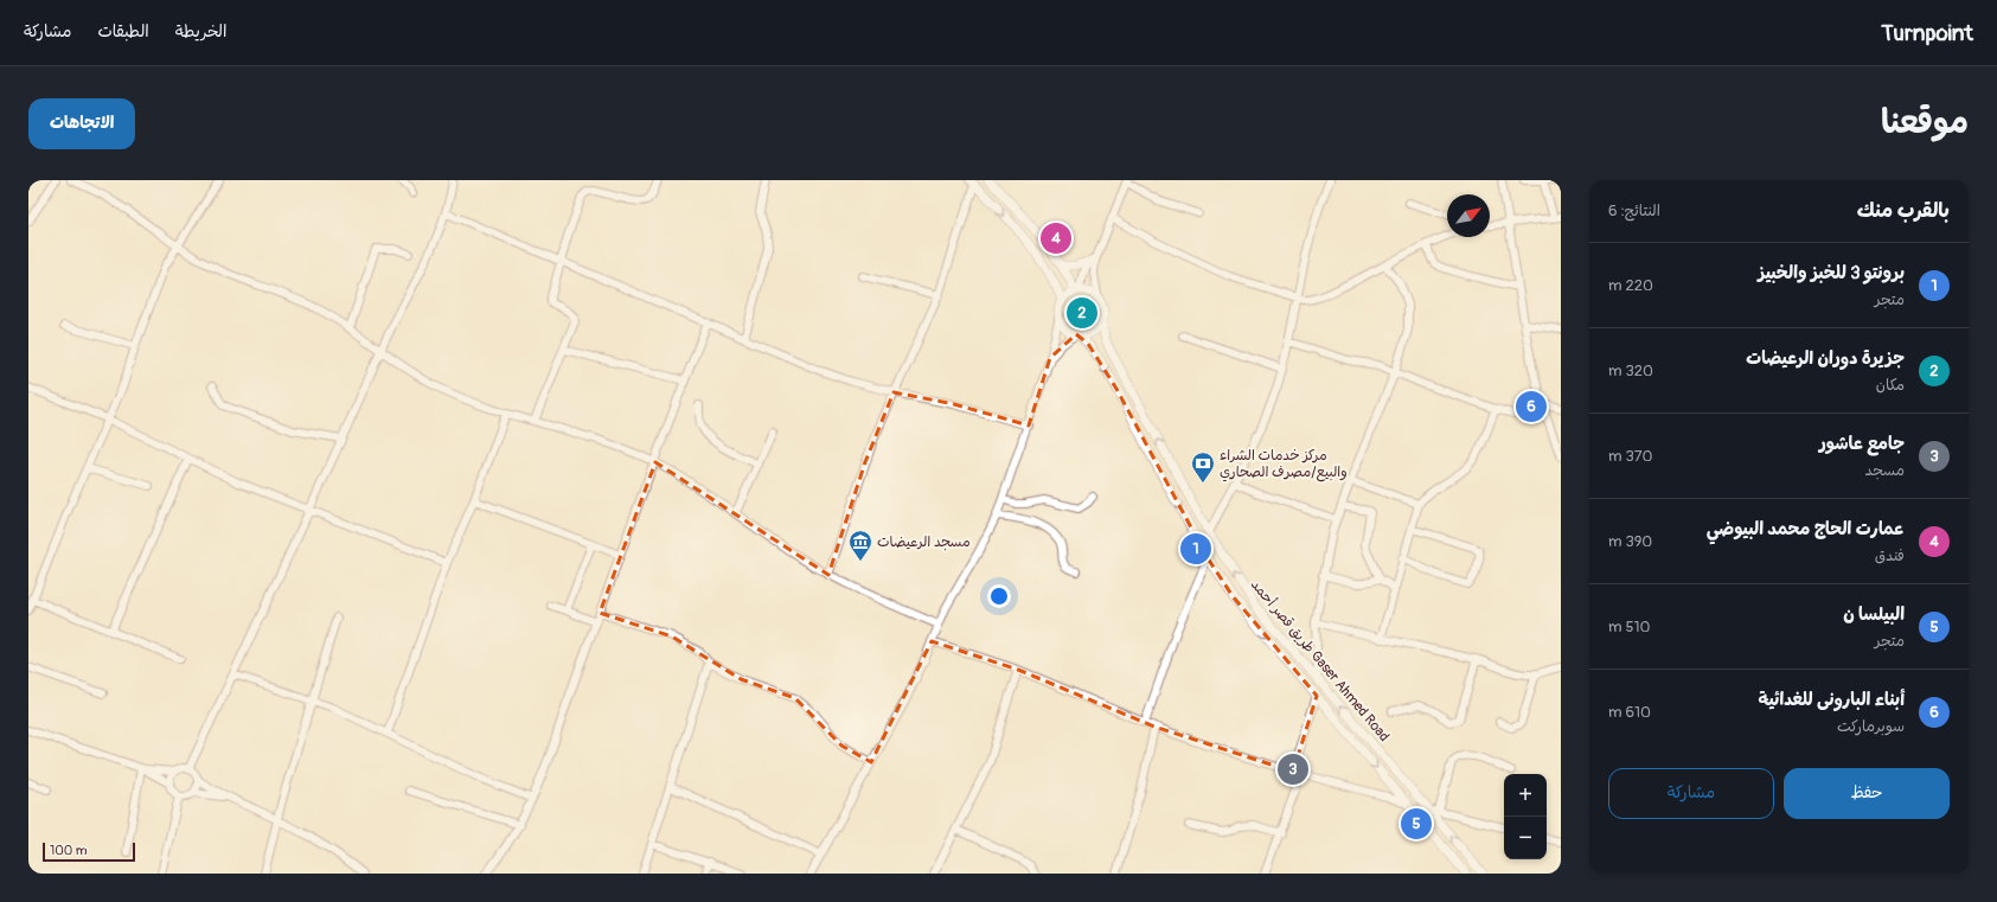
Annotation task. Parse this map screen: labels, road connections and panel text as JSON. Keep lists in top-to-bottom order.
{
  "streets": {
    "main road": ["طريق قصر أحمد Gaser Ahmed Road"]
  },
  "places": {
    "bank": ["مركز خدمات الشراء والبيع/مصرف الصحاري"],
    "museum": ["مسجد الرعيضات"]
  },
  "scale_bar": "100 m",
  "north": "top right",
  "page": {
    "header": "Turnpoint",
    "nav": ["الخريطة", "الطبقات", "مشاركة"],
    "title": "موقعنا",
    "buttons": [
      "الاتجاهات",
      ["حفظ", "مشاركة"]
    ],
    "heading": ["بالقرب منك", "النتائج: 6"],
    "pins": [
      "4",
      "2",
      "6",
      "1",
      "3",
      "5"
    ],
    "list": [
      {
        "mark": "1",
        "name": "برونتو 3 للخبز والخبيز",
        "note": "متجر",
        "value": "220 m"
      },
      {
        "mark": "2",
        "name": "جزيرة دوران الرعيضات",
        "note": "مكان",
        "value": "320 m"
      },
      {
        "mark": "3",
        "name": "جامع عاشور",
        "note": "مسجد",
        "value": "370 m"
      },
      {
        "mark": "4",
        "name": "عمارت الحاج محمد البيوضي",
        "note": "فندق",
        "value": "390 m"
      },
      {
        "mark": "5",
        "name": "البيلسا ن",
        "note": "متجر",
        "value": "510 m"
      },
      {
        "mark": "6",
        "name": "أبناء البارونى للغدائية",
        "note": "سوبرماركت",
        "value": "610 m"
      }
    ],
    "map_buttons": ["+", "−"],
    "scale": "100 m"
  }
}
